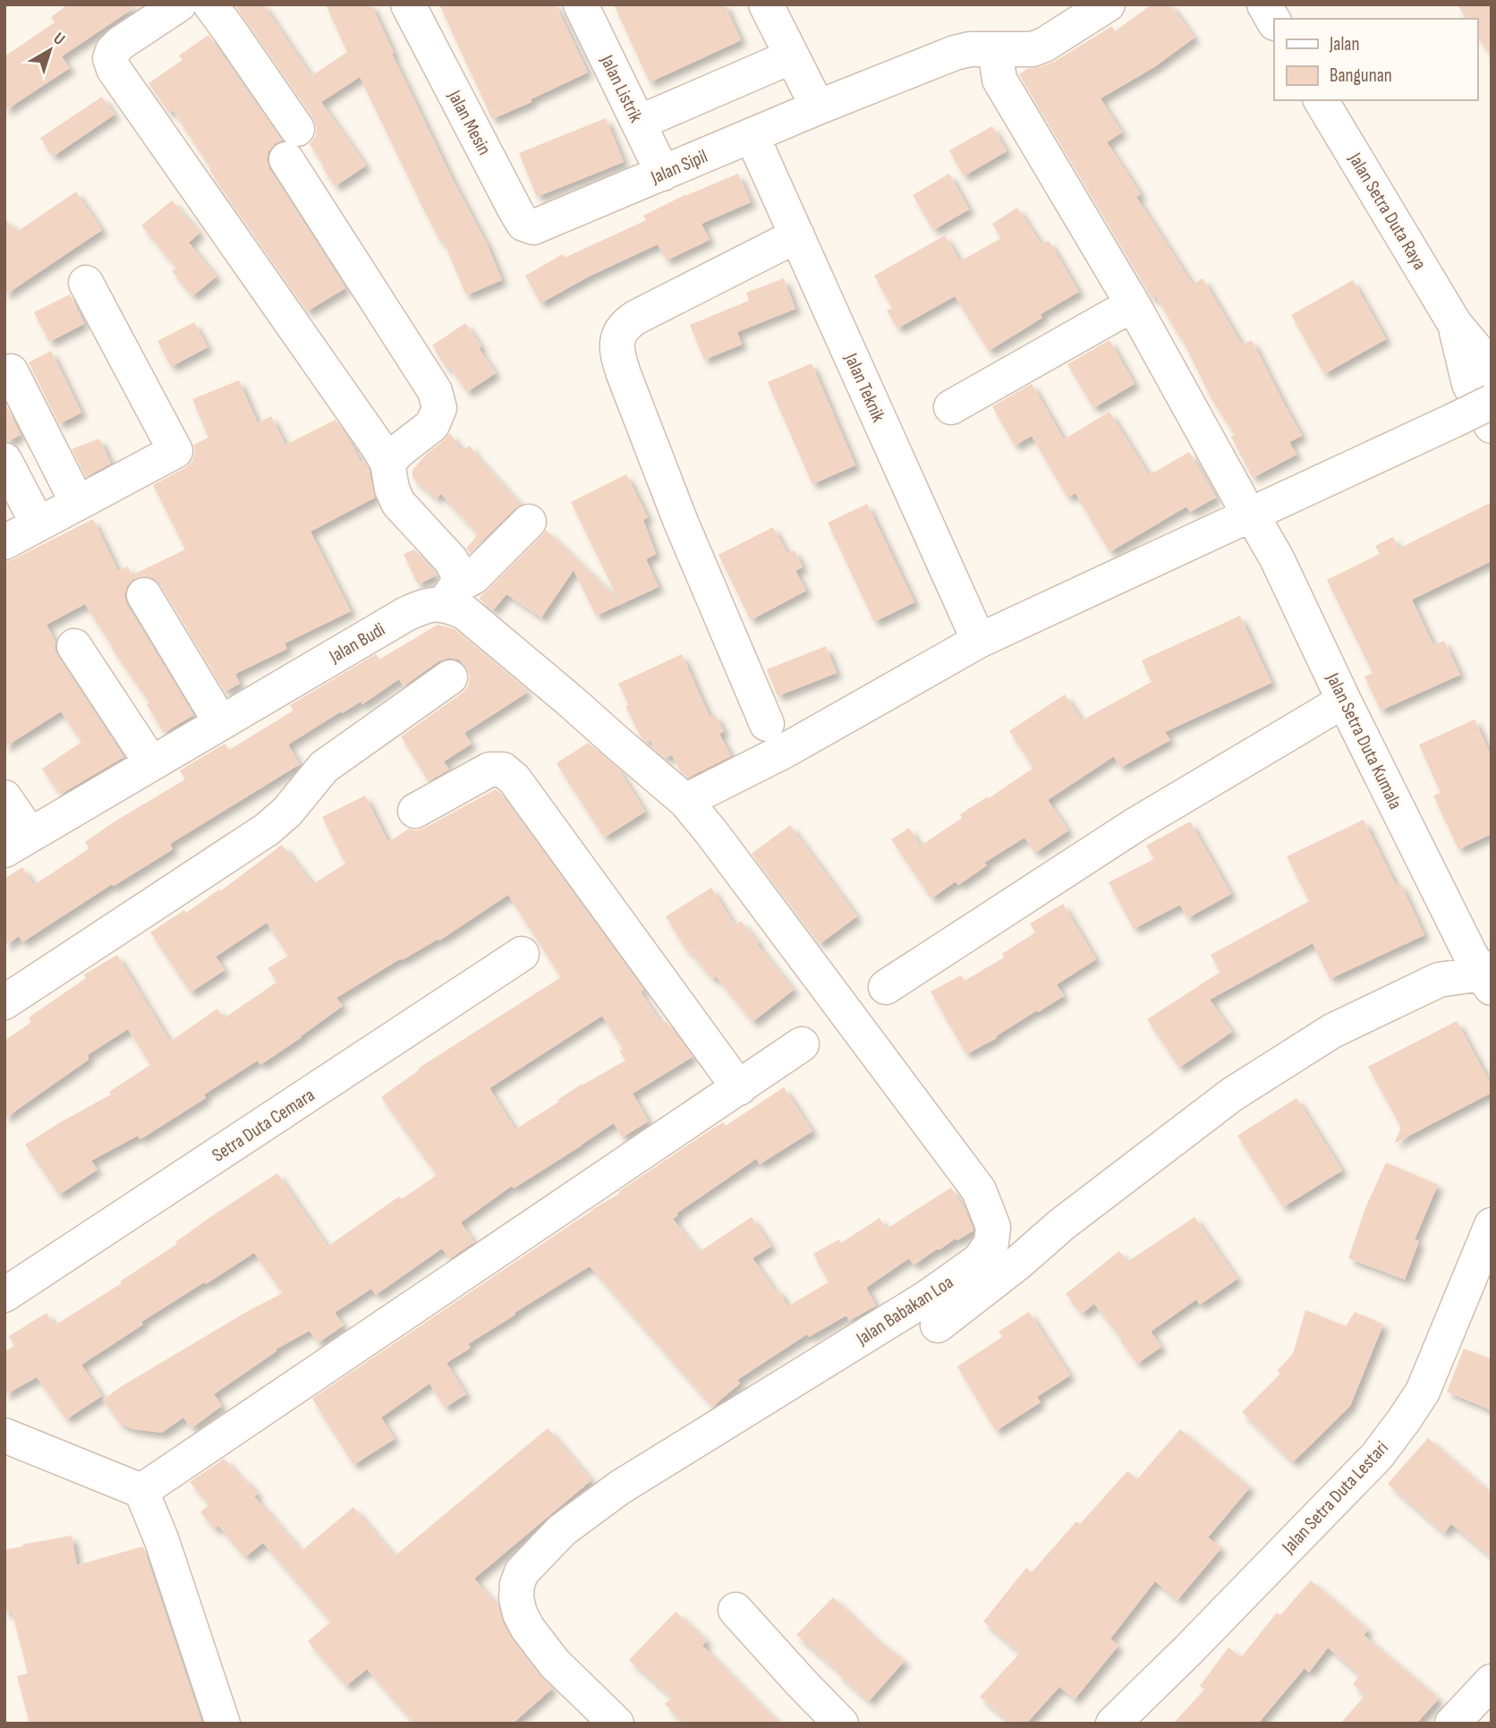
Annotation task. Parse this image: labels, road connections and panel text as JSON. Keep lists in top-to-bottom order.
{
  "streets": {
    "street": [
      "Jalan Listrik",
      "Jalan Mesin",
      "Jalan Sipil",
      "Jalan Setra Duta Raya",
      "Jalan Teknik",
      "Jalan Budi",
      "Jalan Setra Duta Kumala",
      "Setra Duta Cemara",
      "Jalan Babakan Loa",
      "Jalan Setra Duta Lestari"
    ]
  },
  "crossings": [
    ["Jalan Listrik", "Jalan Sipil"],
    ["Jalan Mesin", "Jalan Sipil"],
    ["Jalan Sipil", "Jalan Teknik"]
  ],
  "legend": ["Jalan", "Bangunan"],
  "north": "top right"
}
